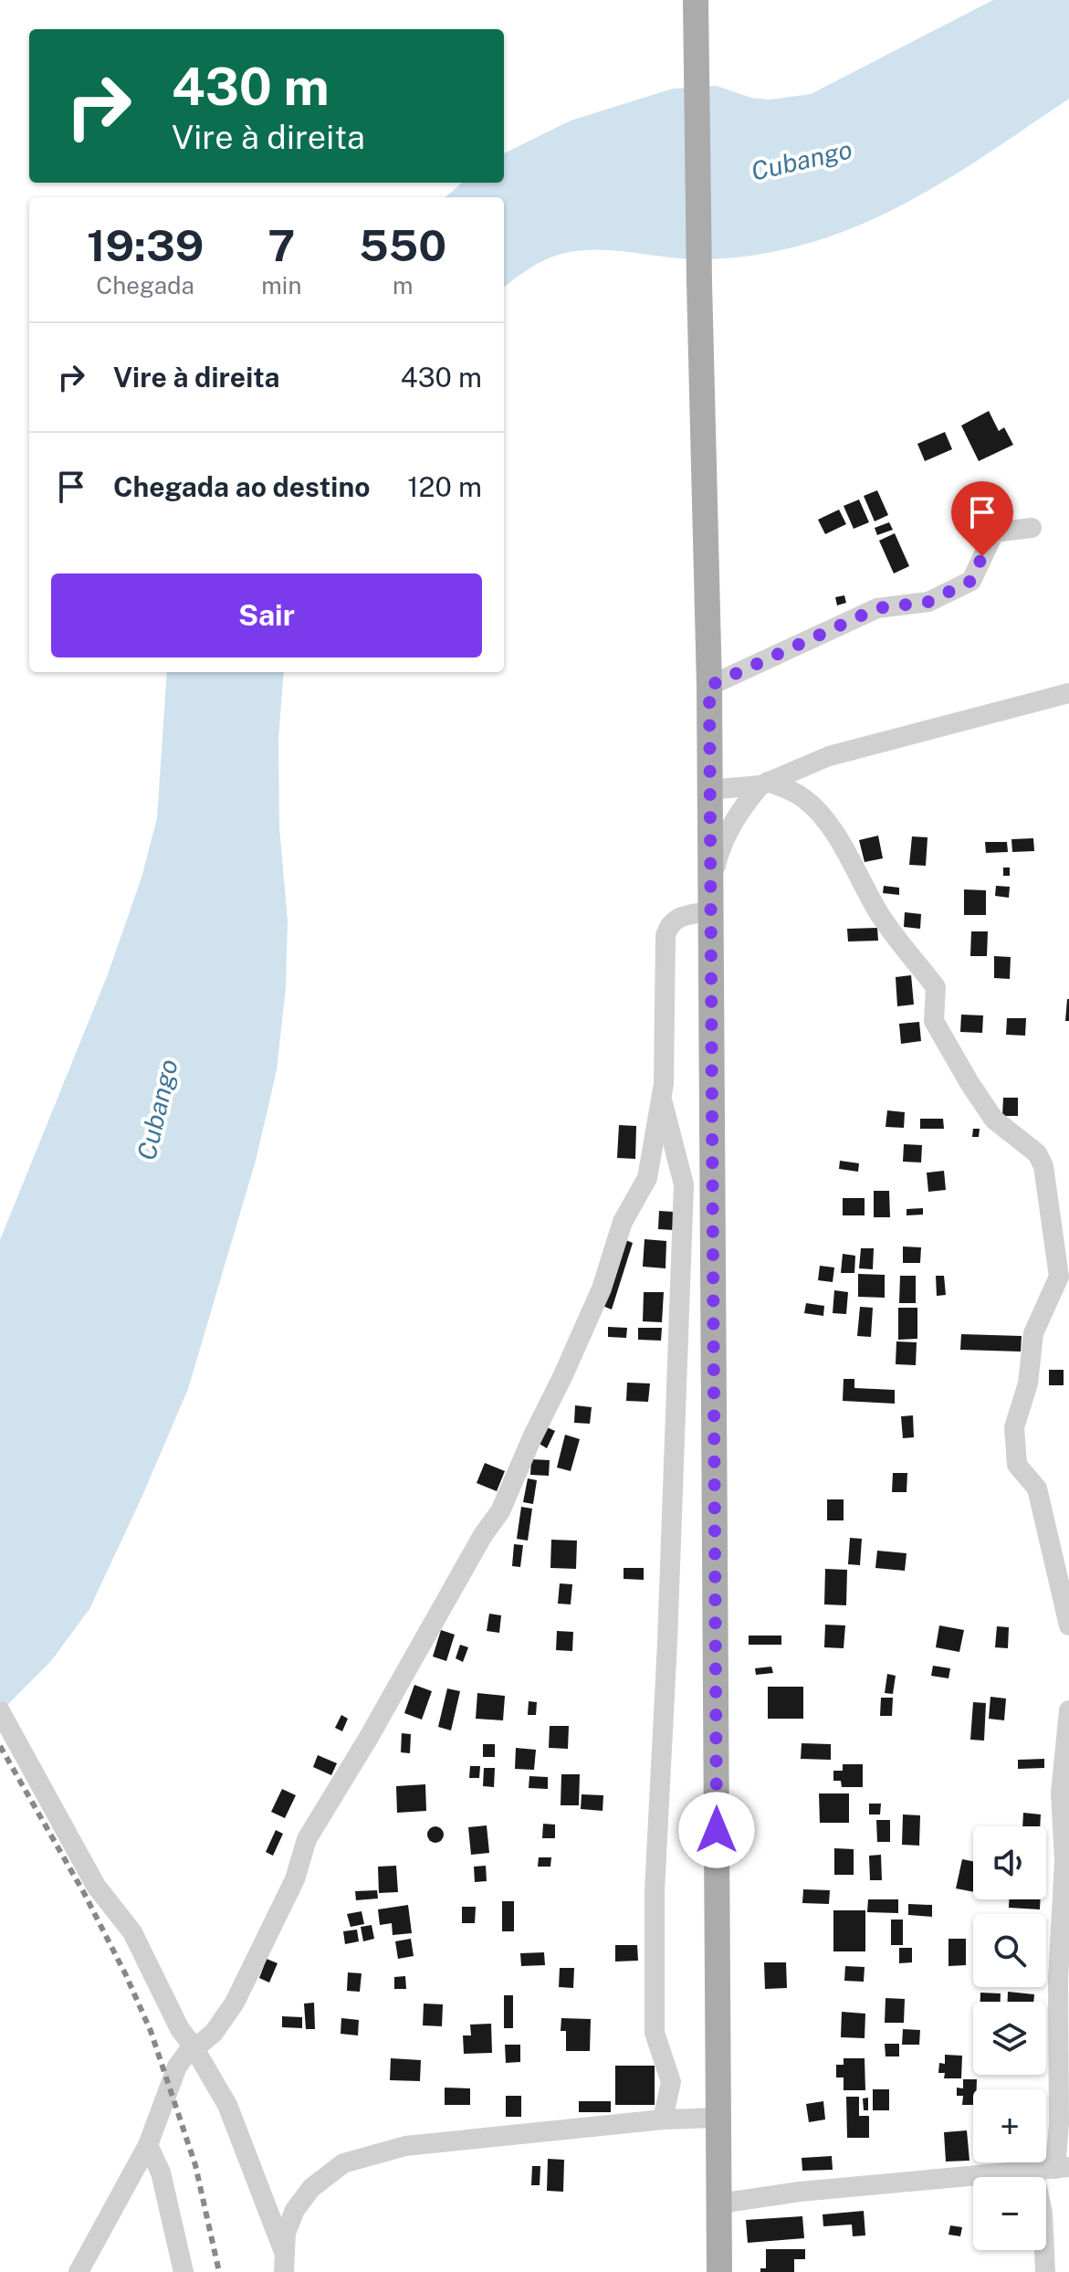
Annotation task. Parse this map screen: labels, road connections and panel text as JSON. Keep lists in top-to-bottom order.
{
  "water": ["Cubango"],
  "page": {
    "turn": ["430 m", "Vire à direita"],
    "eta": [
      "19:39",
      "Chegada",
      "7",
      "min",
      "550",
      "m"
    ],
    "list": [
      {
        "name": "Vire à direita",
        "value": "430 m"
      },
      {
        "name": "Chegada ao destino",
        "value": "120 m"
      }
    ],
    "buttons": "Sair",
    "map_buttons": ["+", "−"]
  }
}
